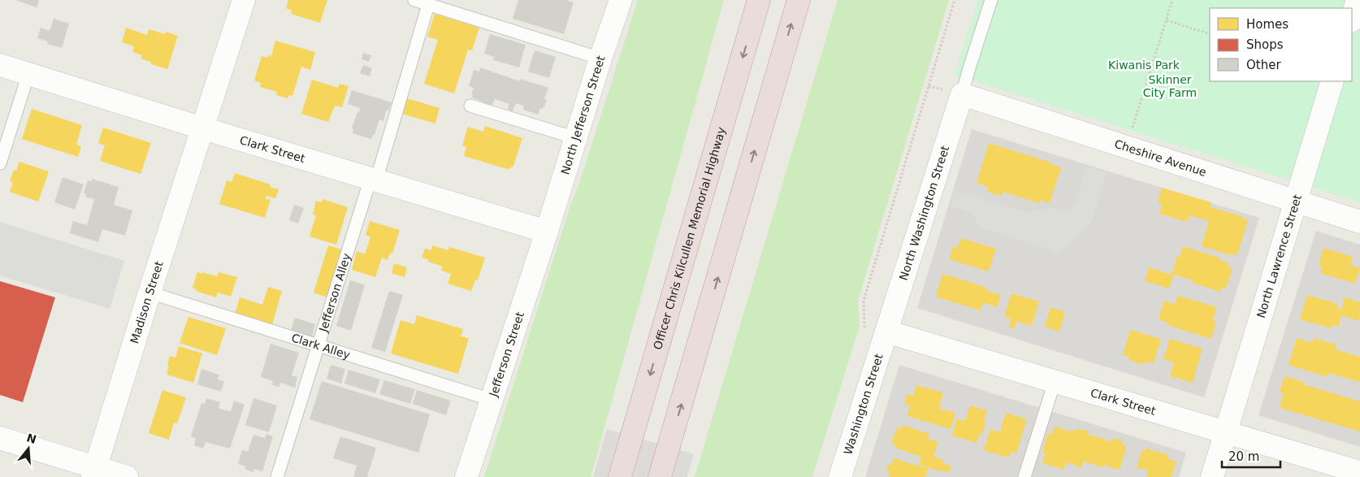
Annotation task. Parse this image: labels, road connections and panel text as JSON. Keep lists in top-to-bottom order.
{
  "streets": {
    "highway": ["Officer Chris Kilcullen Memorial Highway"],
    "street": [
      "North Jefferson Street",
      "Clark Street",
      "Cheshire Avenue",
      "North Washington Street",
      "North Lawrence Street",
      "Madison Street",
      "Jefferson Street",
      "Washington Street"
    ],
    "lane": ["Jefferson Alley", "Clark Alley"]
  },
  "crossings": [
    ["North Jefferson Street", "Clark Street"],
    ["North Jefferson Street", "Jefferson Street"],
    ["Clark Street", "North Washington Street"],
    ["Clark Street", "North Lawrence Street"],
    ["Clark Street", "Jefferson Alley"],
    ["Clark Street", "Madison Street"],
    ["Clark Street", "Jefferson Street"],
    ["Clark Street", "Washington Street"],
    ["Cheshire Avenue", "North Washington Street"],
    ["Cheshire Avenue", "North Lawrence Street"],
    ["North Washington Street", "Washington Street"],
    ["Jefferson Alley", "Clark Alley"],
    ["Madison Street", "Clark Alley"],
    ["Clark Alley", "Jefferson Street"]
  ],
  "parks": ["Kiwanis Park", "Skinner City Farm"],
  "legend": ["Homes", "Shops", "Other"],
  "scale_bar": "20 m",
  "north": "top"
}
